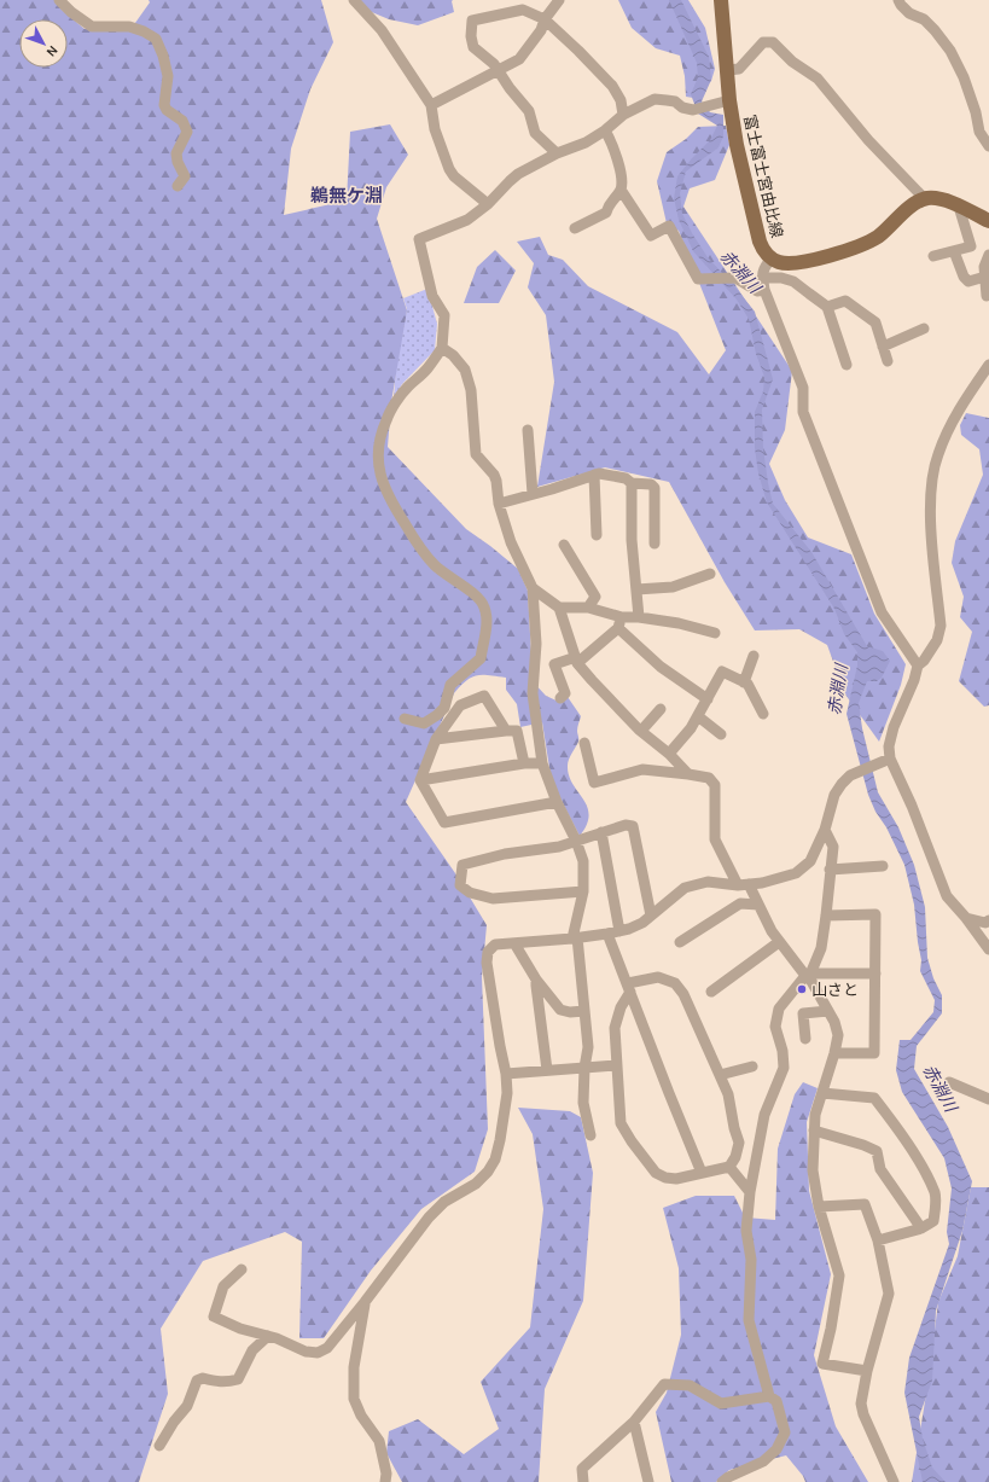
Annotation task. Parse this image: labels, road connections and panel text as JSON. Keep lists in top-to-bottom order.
{
  "streets": {
    "main road": ["富士富士宮由比線"]
  },
  "districts": ["鵜無ケ淵"],
  "water": ["赤淵川"],
  "places": ["山さと"],
  "north": "bottom right"
}
